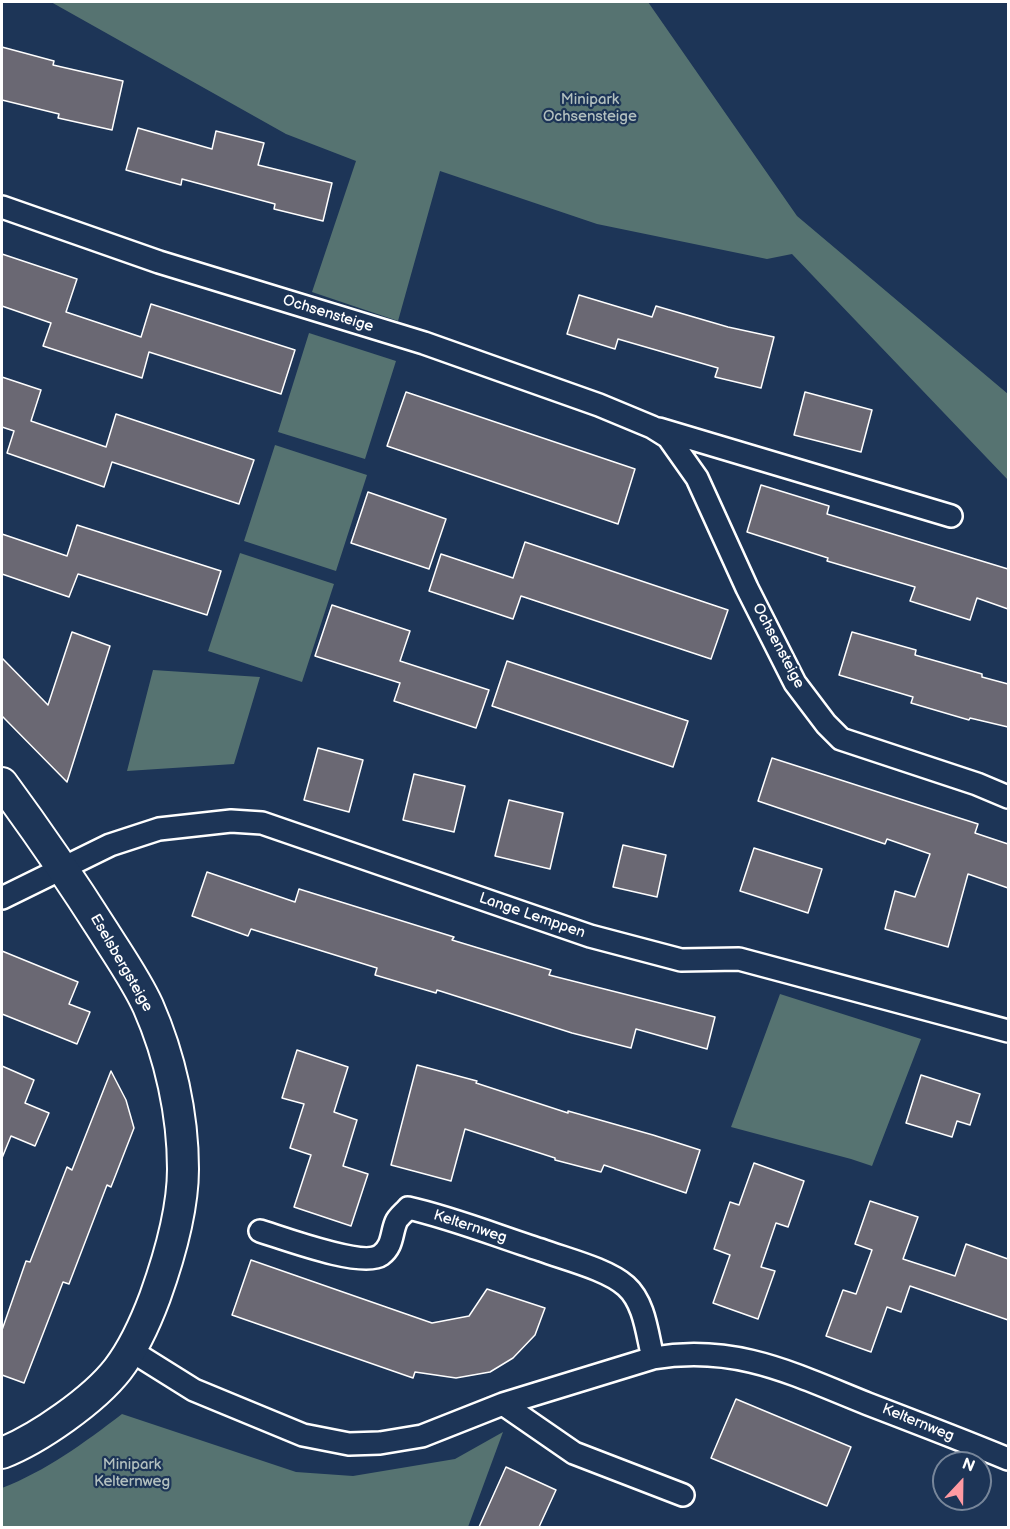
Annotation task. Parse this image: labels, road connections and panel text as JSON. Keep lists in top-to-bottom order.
{
  "streets": {
    "street": [
      "Ochsensteige",
      "Lange Lemppen",
      "Eselsbergsteige",
      "Kelternweg"
    ]
  },
  "crossings": [
    ["Lange Lemppen", "Eselsbergsteige"],
    ["Eselsbergsteige", "Kelternweg"]
  ],
  "parks": ["Minipark Ochsensteige", "Minipark Kelternweg"],
  "north": "top"
}
